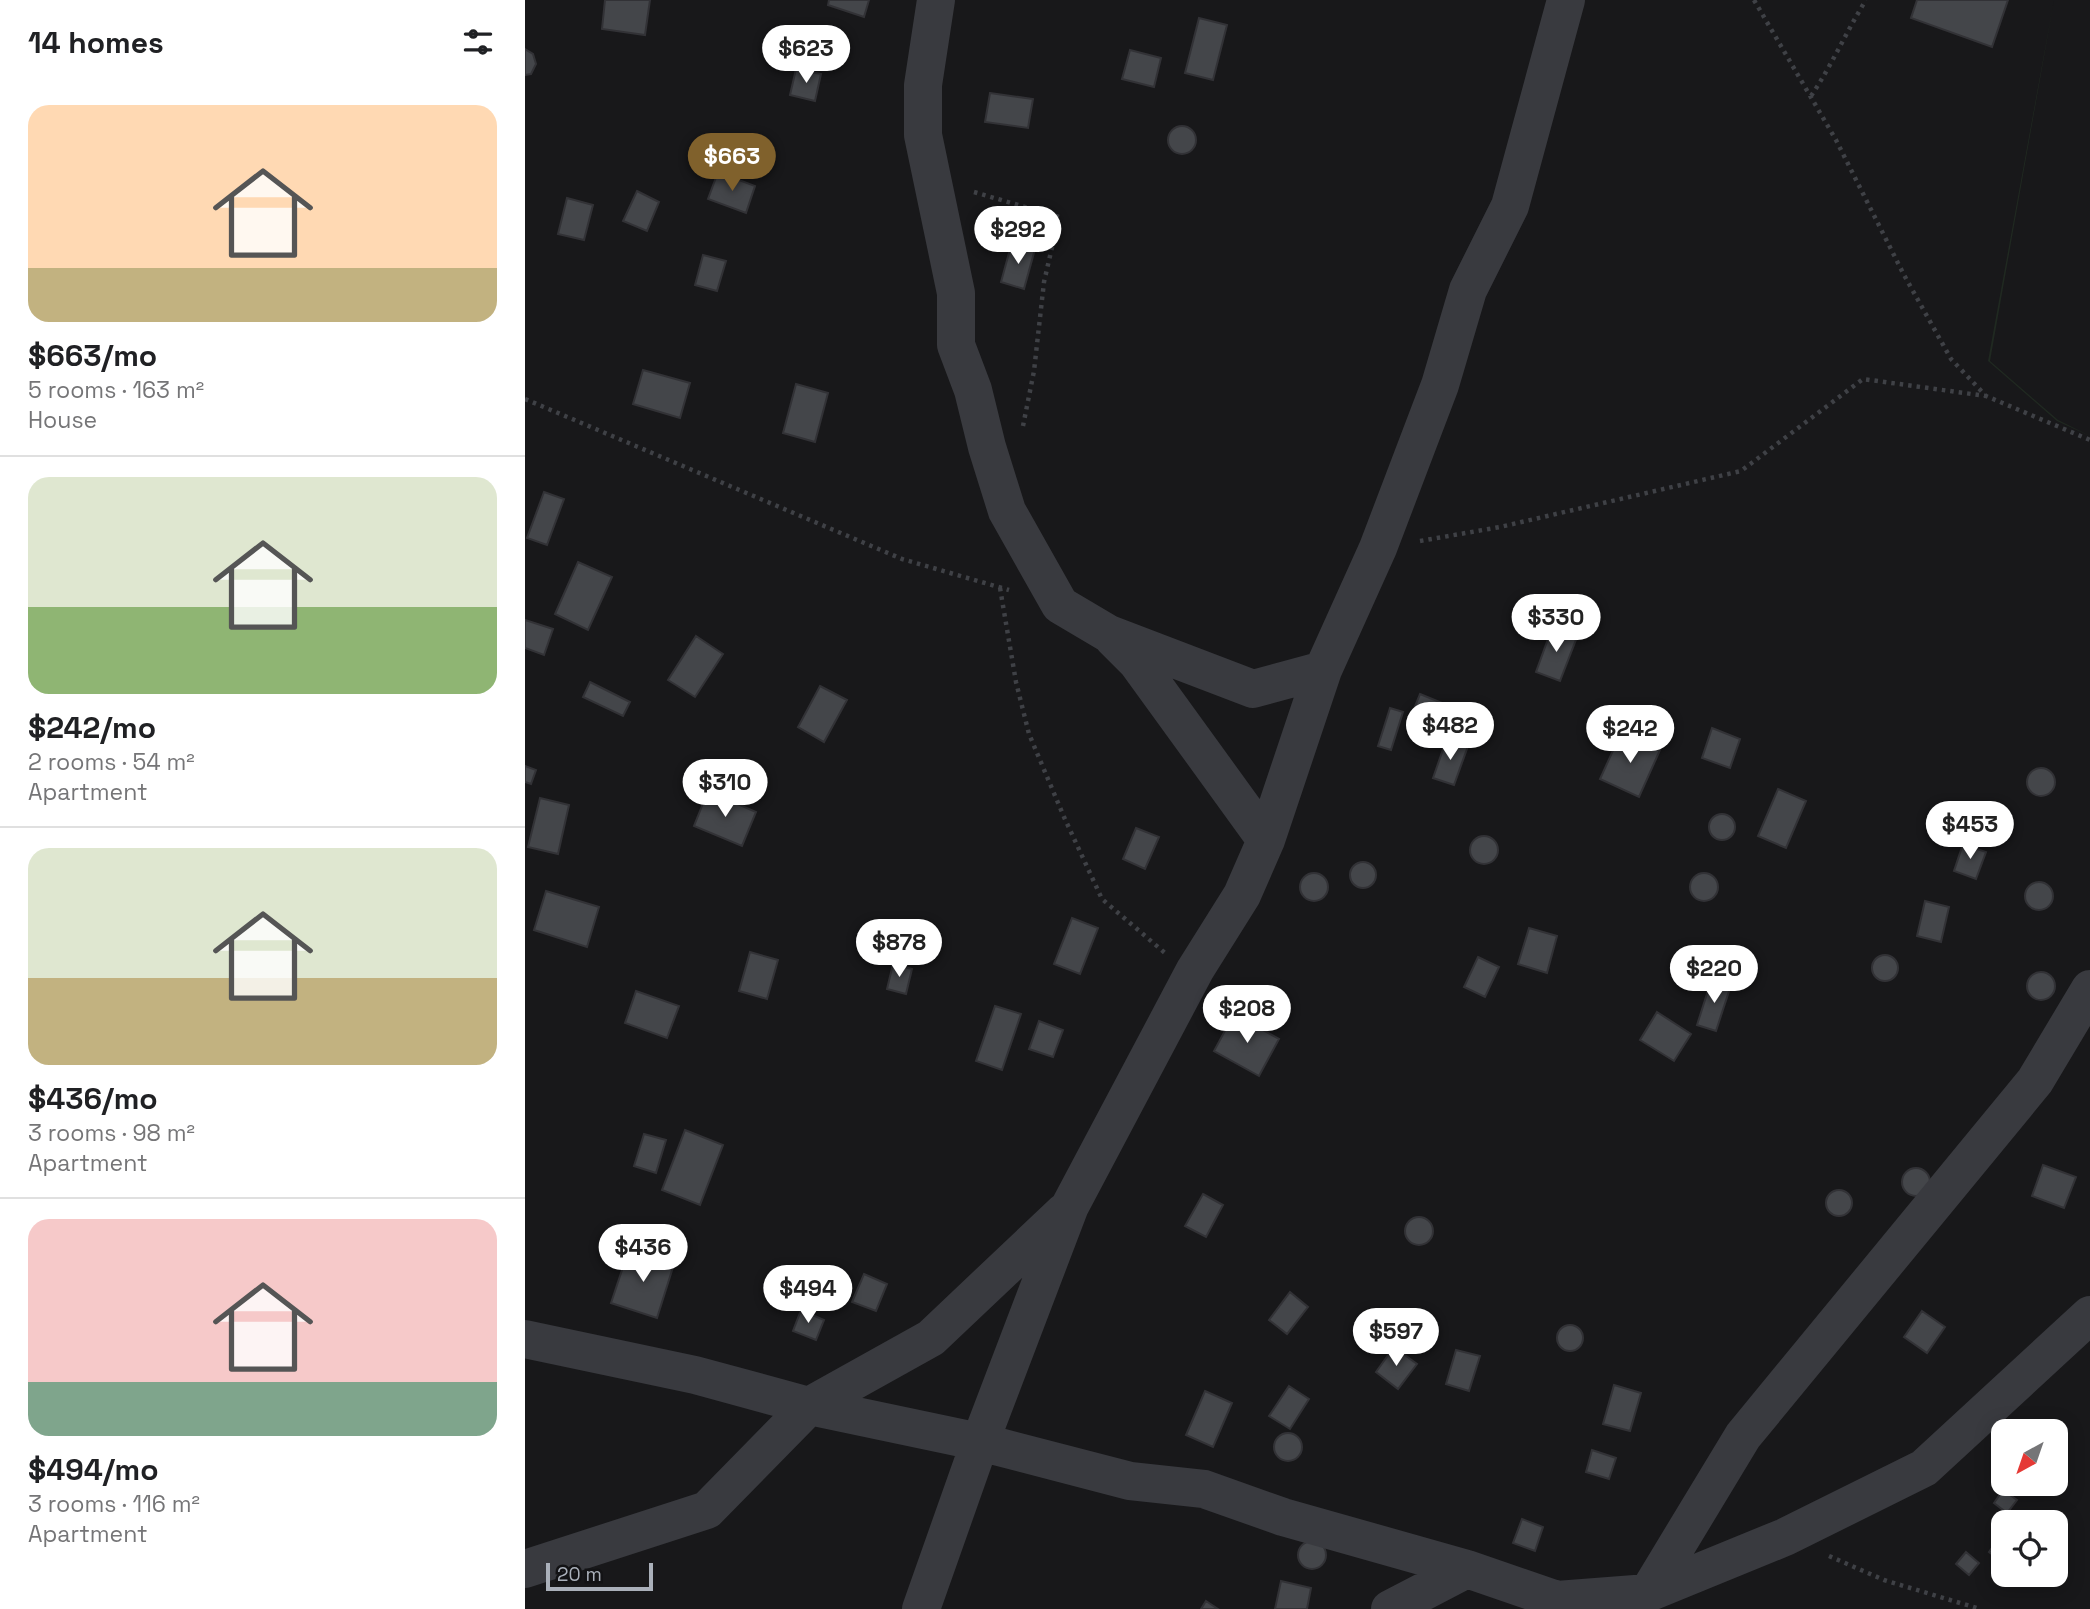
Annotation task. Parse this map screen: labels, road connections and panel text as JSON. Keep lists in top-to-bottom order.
{
  "scale_bar": "20 m",
  "north": "bottom left",
  "page": {
    "heading": "14 homes",
    "price": [
      "$623",
      "$663",
      "$292",
      "$330",
      "$482",
      "$242",
      "$310",
      "$453",
      "$878",
      "$220",
      "$208",
      "$436",
      "$494",
      "$597"
    ],
    "list": [
      {
        "name": "$663/mo",
        "note": "5 rooms · 163 m² · House"
      },
      {
        "name": "$242/mo",
        "note": "2 rooms · 54 m² · Apartment"
      },
      {
        "name": "$436/mo",
        "note": "3 rooms · 98 m² · Apartment"
      },
      {
        "name": "$494/mo",
        "note": "3 rooms · 116 m² · Apartment"
      }
    ],
    "scale": "20 m"
  }
}
